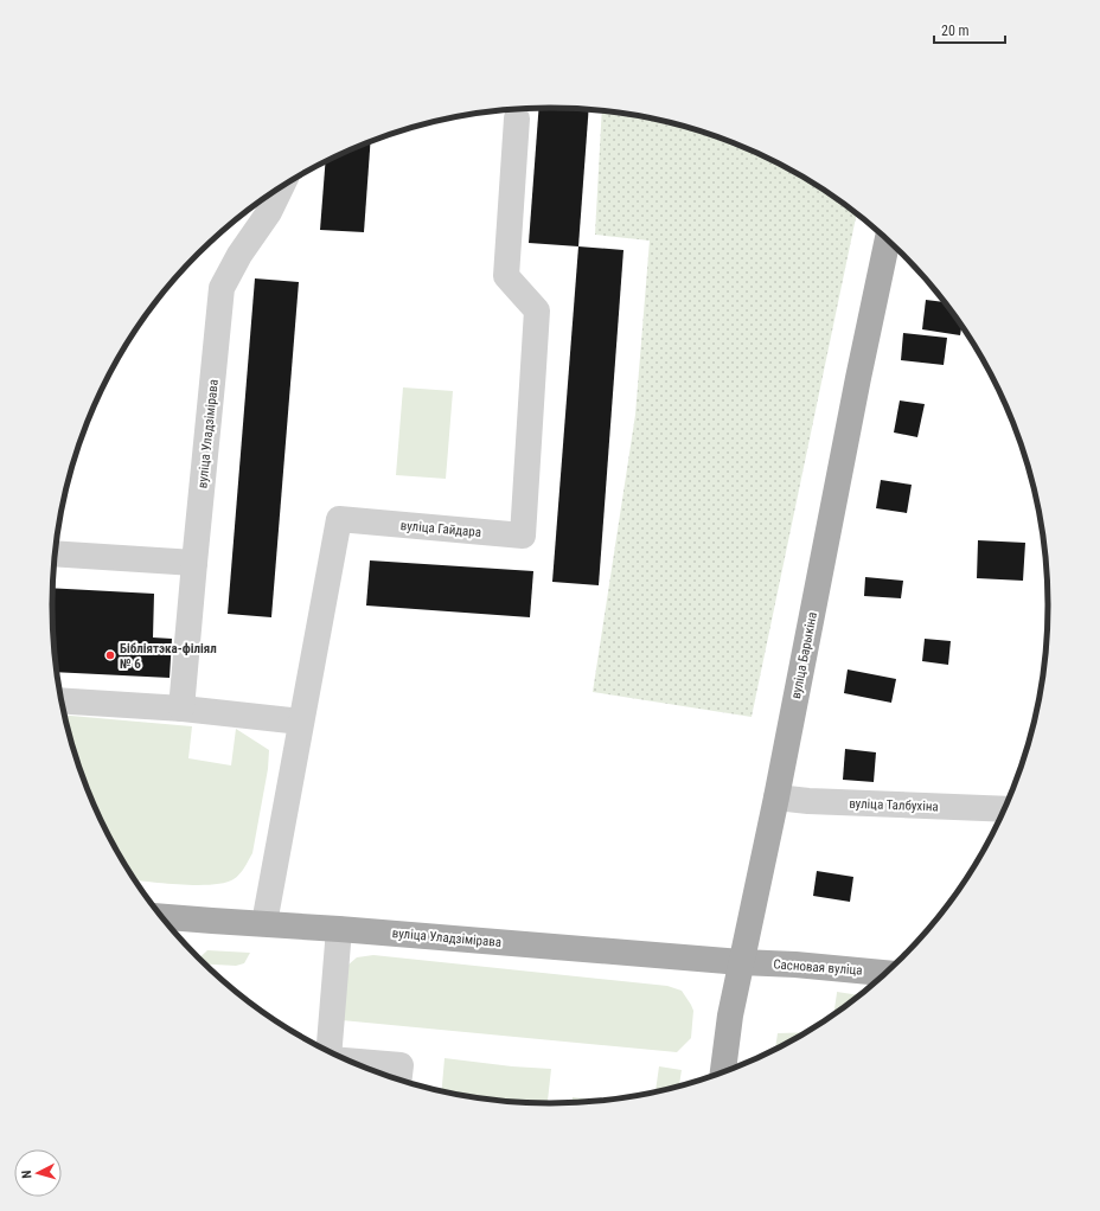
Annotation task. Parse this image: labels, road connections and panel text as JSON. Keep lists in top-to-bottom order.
{
  "streets": {
    "main road": ["вуліца Уладзімірава", "вуліца Барыкіна", "Сасновая вуліца"],
    "street": ["вуліца Гайдара", "вуліца Талбухіна"]
  },
  "crossings": [
    ["вуліца Уладзімірава", "вуліца Гайдара"],
    ["вуліца Уладзімірава", "вуліца Барыкіна"],
    ["вуліца Уладзімірава", "Сасновая вуліца"],
    ["вуліца Барыкіна", "вуліца Талбухіна"],
    ["вуліца Барыкіна", "Сасновая вуліца"]
  ],
  "places": ["Бібліятэка-філіял № 6"],
  "scale_bar": "20 m",
  "north": "left"
}
